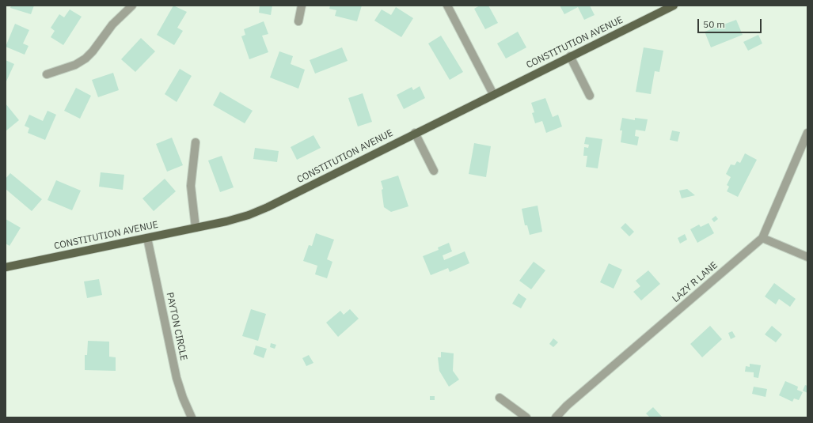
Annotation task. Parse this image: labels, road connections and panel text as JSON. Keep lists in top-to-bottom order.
{
  "streets": {
    "main road": ["CONSTITUTION AVENUE"],
    "street": ["LAZY R LANE", "PAYTON CIRCLE"]
  },
  "crossings": [
    ["CONSTITUTION AVENUE", "PAYTON CIRCLE"]
  ],
  "scale_bar": "50 m"
}
